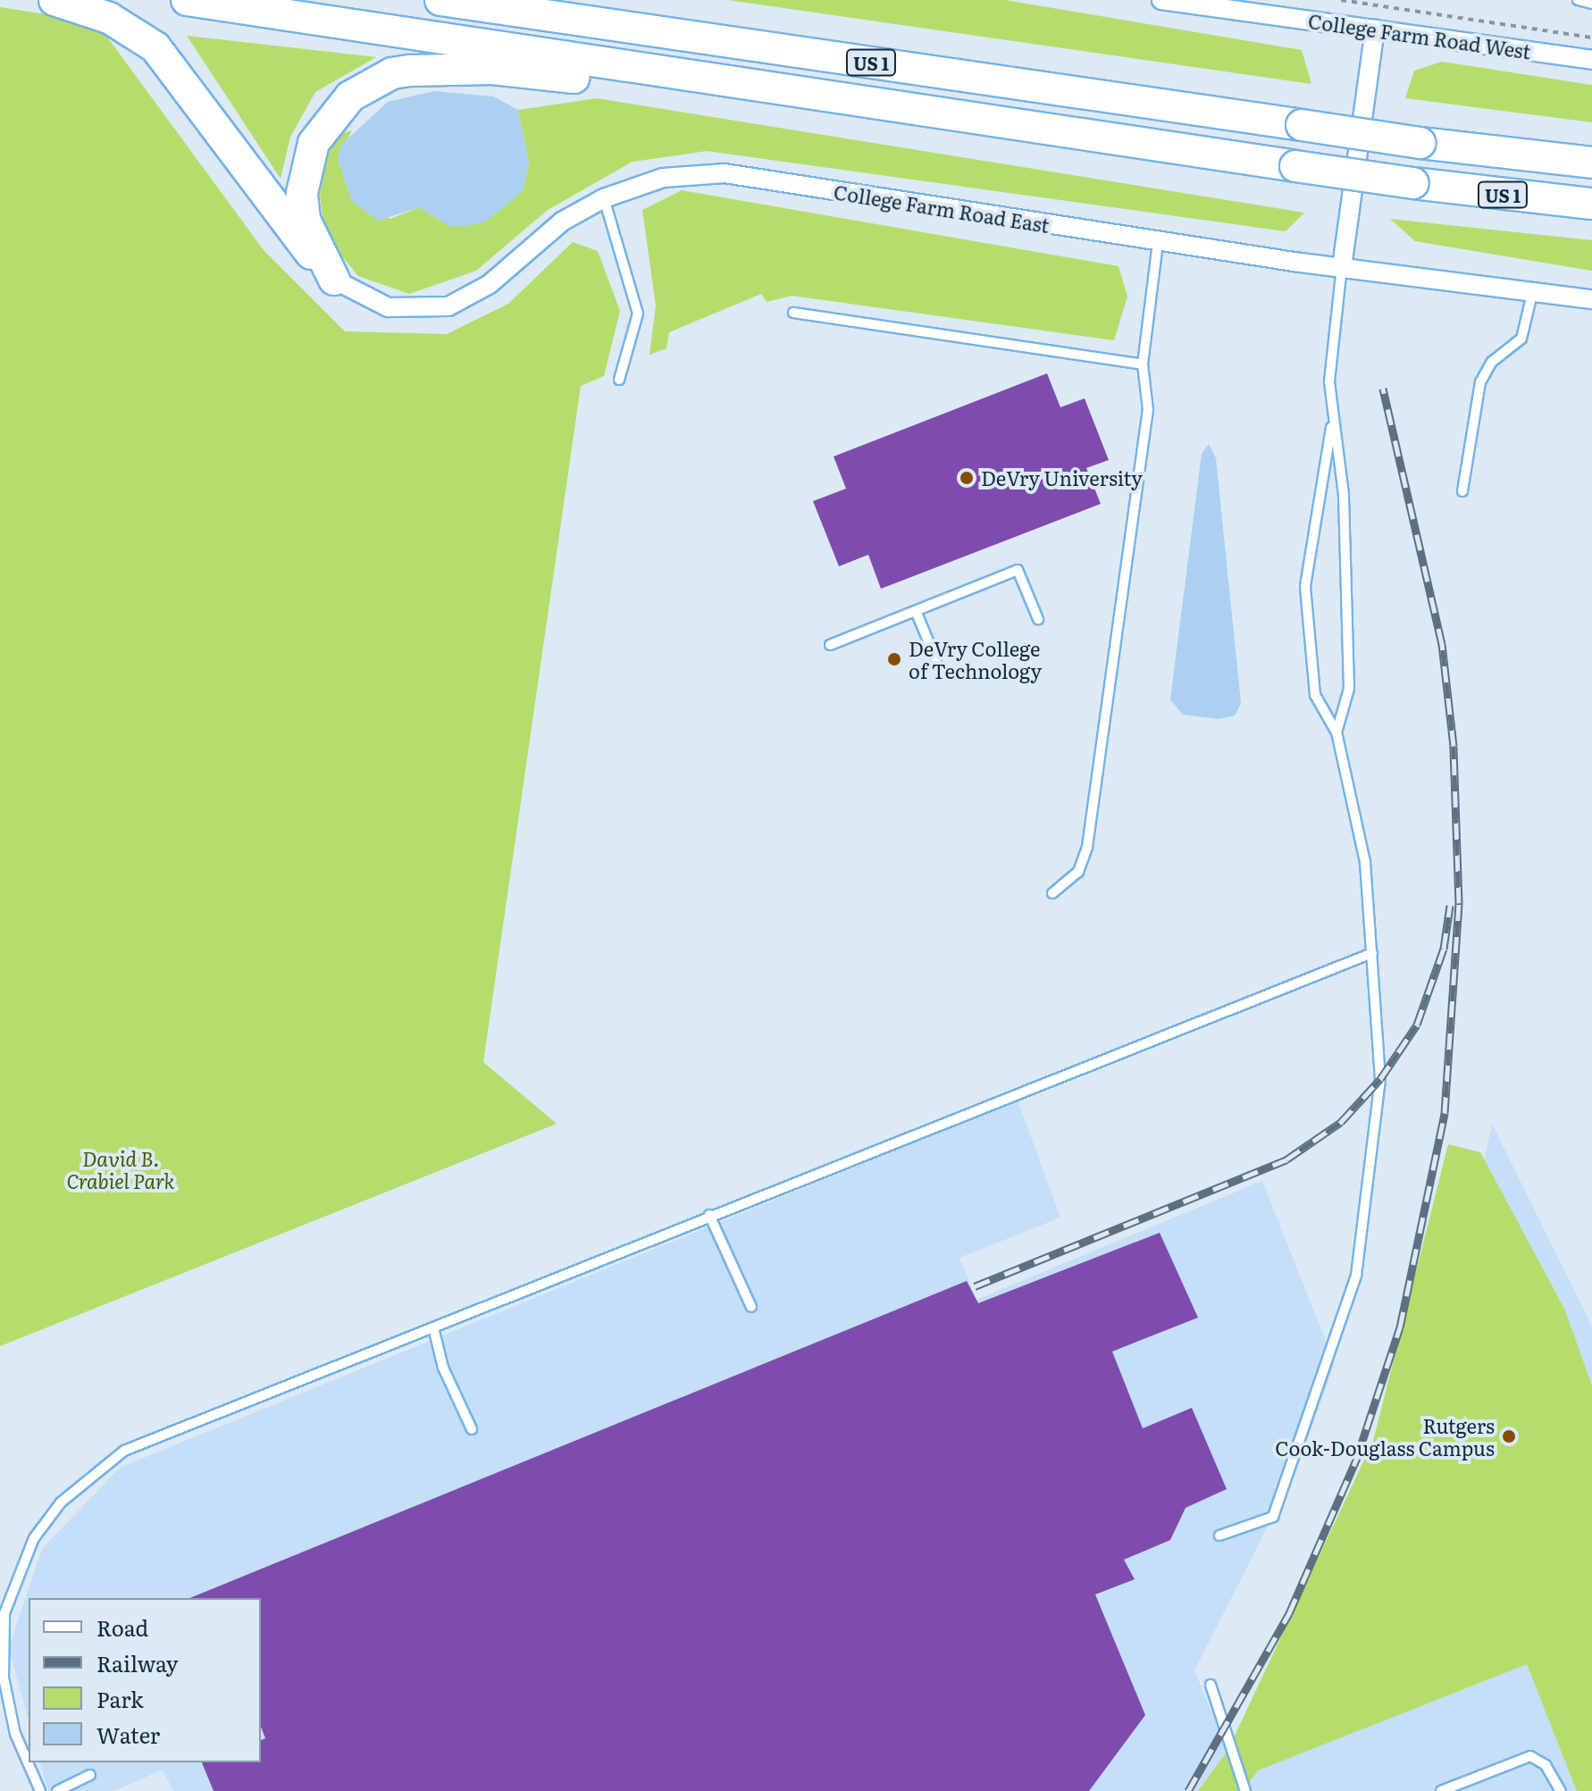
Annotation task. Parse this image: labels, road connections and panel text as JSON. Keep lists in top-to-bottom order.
{
  "streets": {
    "highway": ["US 1"],
    "street": ["College Farm Road West", "College Farm Road East"]
  },
  "parks": ["David B. Crabiel Park"],
  "places": ["DeVry University", "DeVry College of Technology", "Rutgers Cook-Douglass Campus"],
  "legend": [
    "Road",
    "Railway",
    "Park",
    "Water"
  ]
}
